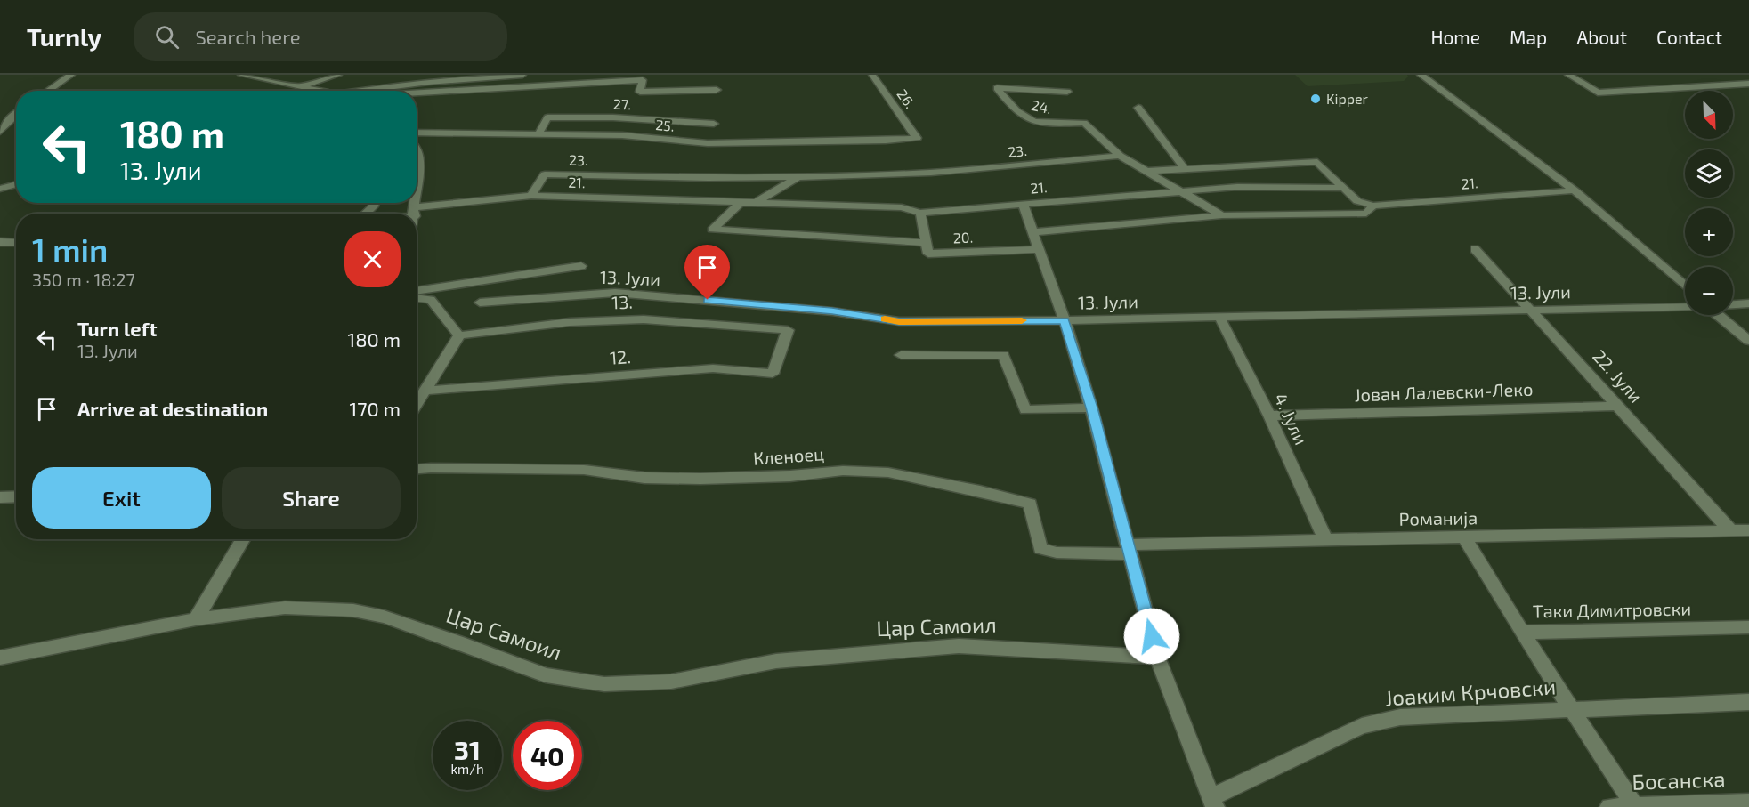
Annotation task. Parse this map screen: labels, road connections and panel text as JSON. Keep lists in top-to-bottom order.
{
  "streets": {
    "street": [
      "26.",
      "27.",
      "24.",
      "25.",
      "23.",
      "21.",
      "20.",
      "13. Јули",
      "13.",
      "12.",
      "22. Јули",
      "Јован Лалевски-Леко",
      "4. Јули",
      "Кленоец",
      "Романија",
      "Таки Димитровски",
      "Цар Самоил",
      "Јоаким Крчовски",
      "Босанска"
    ]
  },
  "crossings": [
    ["26.", "25."],
    ["27.", "25."],
    ["24.", "23."],
    ["23.", "21."],
    ["21.", "20."],
    ["13. Јули", "22. Јули"],
    ["13. Јули", "4. Јули"],
    ["13.", "12."],
    ["22. Јули", "Јован Лалевски-Леко"],
    ["22. Јули", "Романија"],
    ["Јован Лалевски-Леко", "4. Јули"],
    ["4. Јули", "Романија"],
    ["Кленоец", "Романија"],
    ["Романија", "Таки Димитровски"]
  ],
  "places": ["Kipper"],
  "north": "bottom right",
  "page": {
    "header": "Turnly",
    "search": "Search here",
    "nav": [
      "Home",
      "Map",
      "About",
      "Contact"
    ],
    "map_buttons": ["+", "−"],
    "turn": ["180 m", "13. Јули"],
    "heading": ["1 min", "350 m · 18:27"],
    "list": [
      {
        "name": "Turn left",
        "note": "13. Јули",
        "value": "180 m"
      },
      {
        "name": "Arrive at destination",
        "value": "170 m"
      }
    ],
    "buttons": ["Exit", "Share"],
    "speed": "31 km/h",
    "limit": "40"
  }
}
